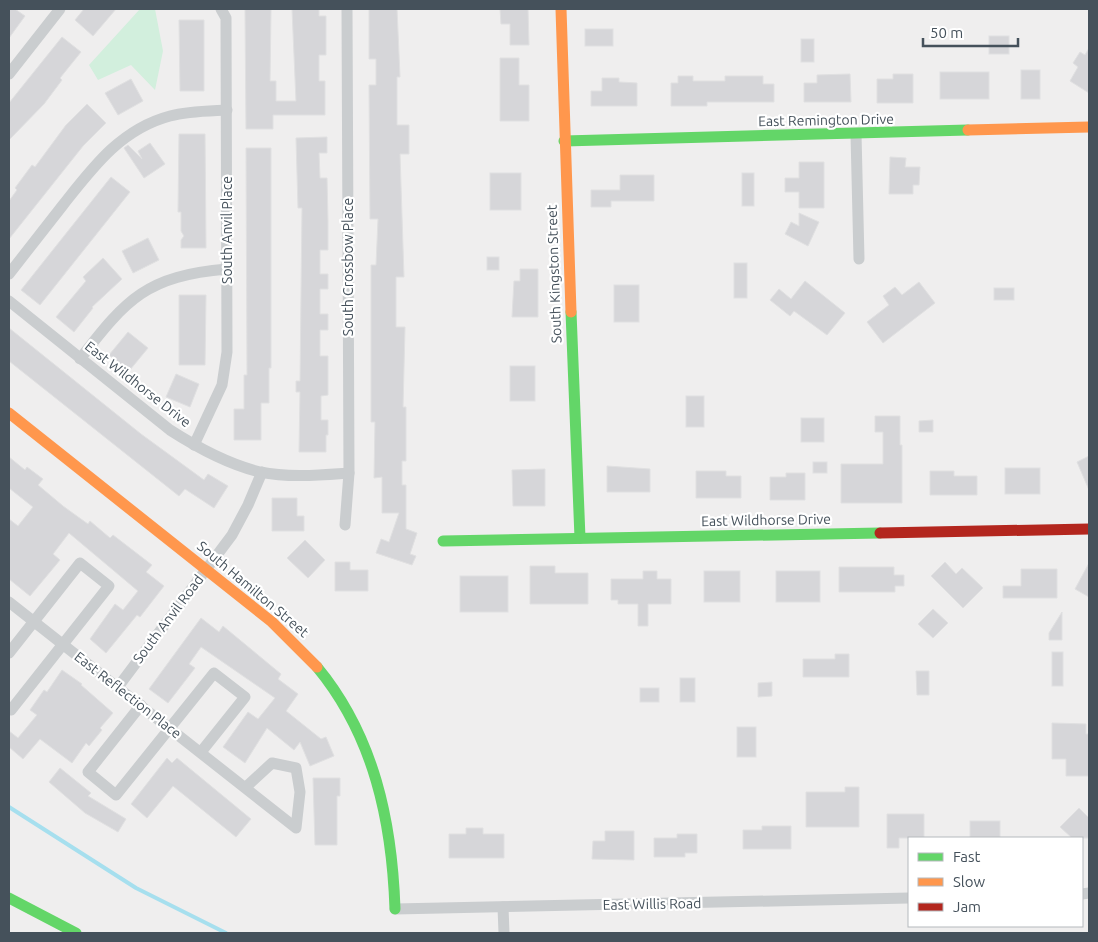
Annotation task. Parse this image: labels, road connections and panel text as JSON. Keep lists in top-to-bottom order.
{
  "streets": {
    "main road": [
      "East Remington Drive",
      "South Kingston Street",
      "East Wildhorse Drive",
      "South Hamilton Street"
    ],
    "street": [
      "South Anvil Place",
      "South Crossbow Place",
      "South Anvil Road",
      "East Reflection Place",
      "East Willis Road"
    ]
  },
  "crossings": [
    ["East Remington Drive", "South Kingston Street"],
    ["South Anvil Place", "East Wildhorse Drive"],
    ["South Crossbow Place", "East Wildhorse Drive"],
    ["South Kingston Street", "East Wildhorse Drive"],
    ["East Wildhorse Drive", "South Anvil Road"],
    ["South Hamilton Street", "South Anvil Road"],
    ["South Hamilton Street", "East Willis Road"],
    ["South Anvil Road", "East Reflection Place"]
  ],
  "legend": ["Fast", "Slow", "Jam"],
  "scale_bar": "50 m"
}
